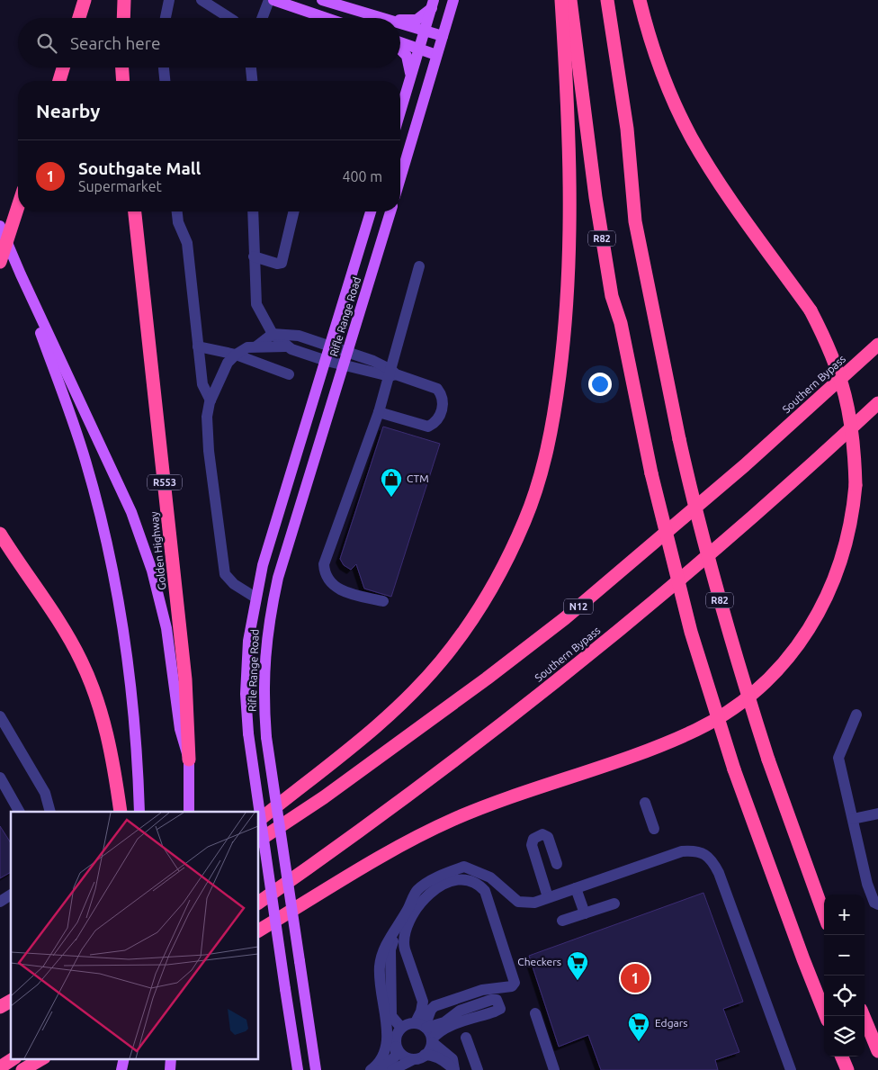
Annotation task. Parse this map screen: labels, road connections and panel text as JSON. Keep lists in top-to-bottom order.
{
  "streets": {
    "highway": [
      "R82",
      "Southern Bypass",
      "R553",
      "Golden Highway",
      "N12"
    ],
    "main road": ["Rifle Range Road"]
  },
  "places": {
    "shop": ["CTM"],
    "supermarket": ["Checkers", "Edgars"]
  },
  "page": {
    "search": "Search here",
    "heading": "Nearby",
    "list": [
      {
        "mark": "1",
        "name": "Southgate Mall",
        "note": "Supermarket",
        "value": "400 m"
      }
    ],
    "map_buttons": ["+", "−"],
    "pins": "1"
  }
}
